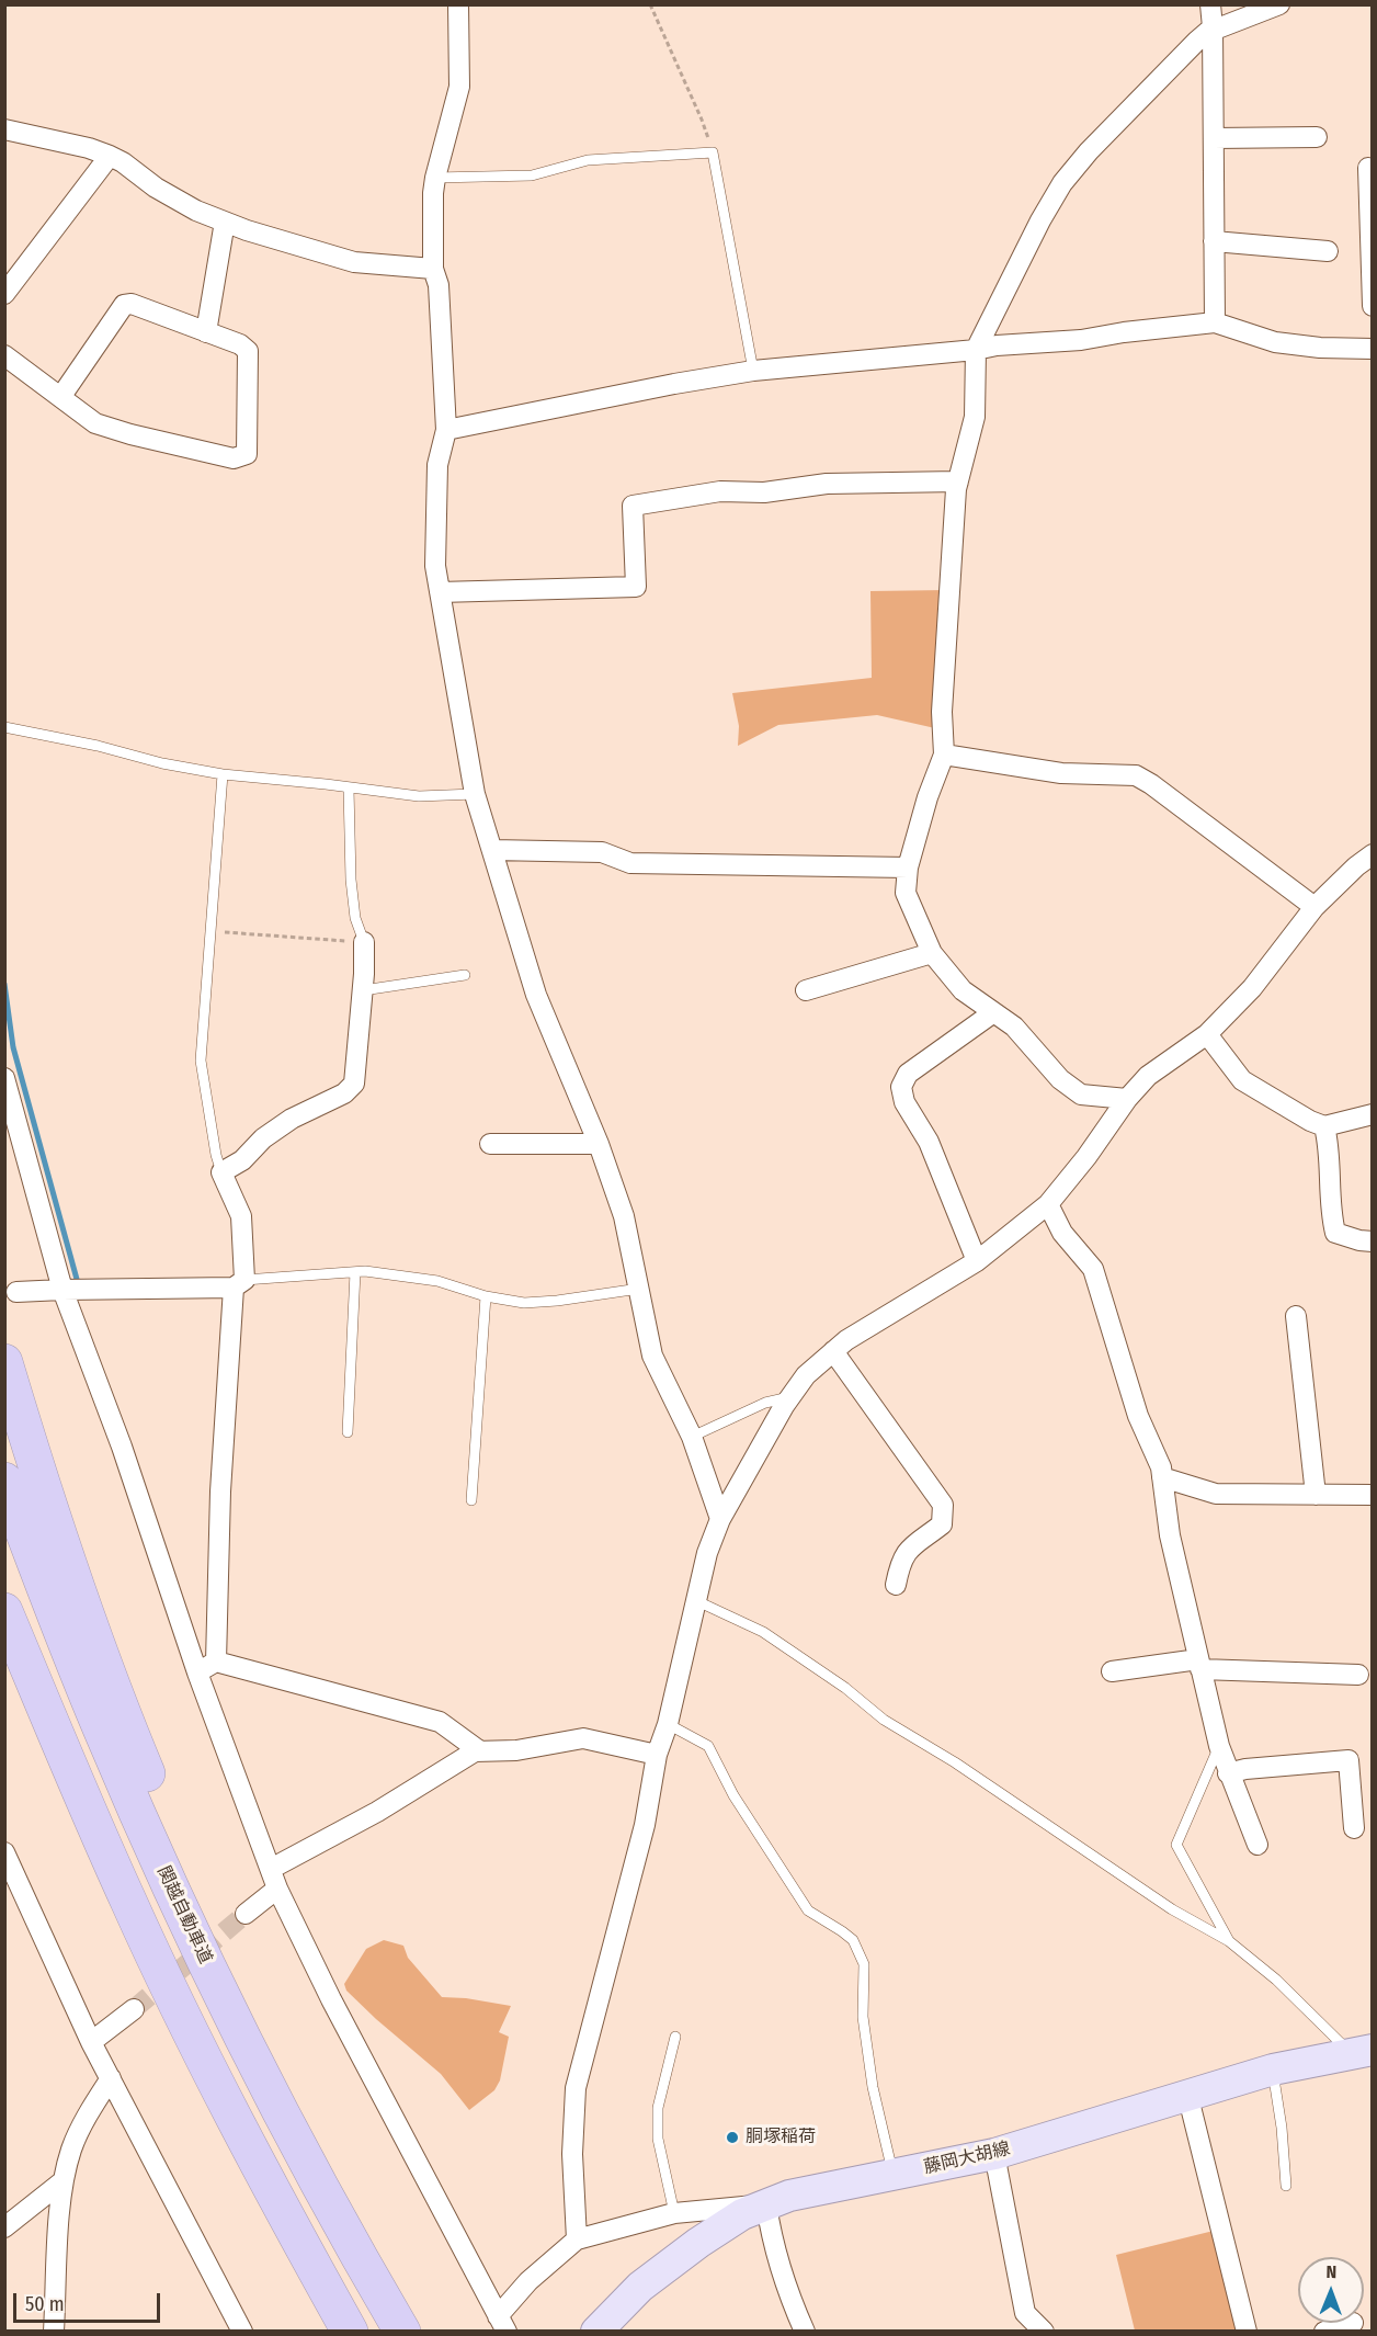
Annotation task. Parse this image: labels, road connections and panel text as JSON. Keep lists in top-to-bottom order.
{
  "streets": {
    "highway": ["関越自動車道"],
    "main road": ["藤岡大胡線"]
  },
  "places": ["胴塚稲荷"],
  "scale_bar": "50 m",
  "north": "top"
}
